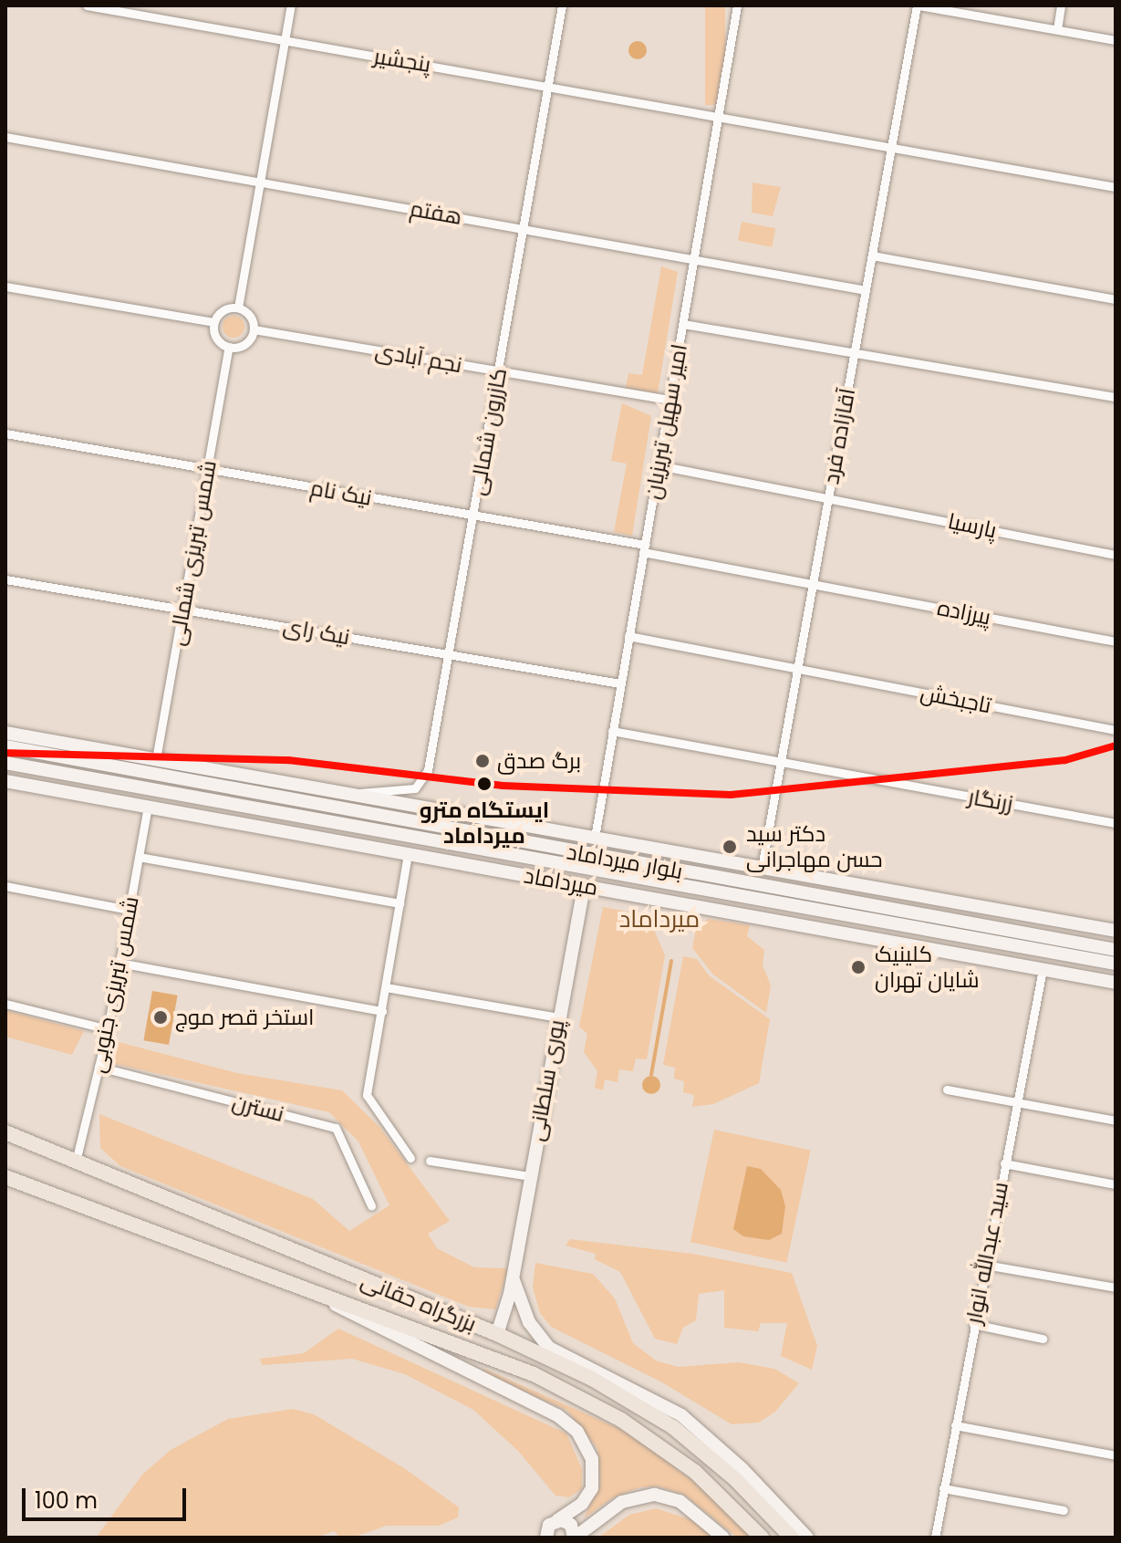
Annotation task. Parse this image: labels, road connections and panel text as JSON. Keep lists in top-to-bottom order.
{
  "streets": {
    "highway": ["بزرگراه حقانی"],
    "main road": ["بلوار میرداماد", "میرداماد", "پوری سلطانی"],
    "street": [
      "پنجشیر",
      "هفتم",
      "نجم آبادی",
      "امیر سهیل تبریزیان",
      "کازرون شمالی",
      "آقازاده فرد",
      "نیک نام",
      "پارسیا",
      "شمس تبریزی شمالی",
      "پیرزاده",
      "نیک رای",
      "تاجبخش",
      "زرنگار",
      "شمس تبریزی جنوبی",
      "نسترن",
      "سید عبدالله انوار"
    ]
  },
  "crossings": [
    ["پنجشیر", "امیر سهیل تبریزیان"],
    ["پنجشیر", "کازرون شمالی"],
    ["پنجشیر", "آقازاده فرد"],
    ["هفتم", "امیر سهیل تبریزیان"],
    ["هفتم", "کازرون شمالی"],
    ["هفتم", "آقازاده فرد"],
    ["نجم آبادی", "امیر سهیل تبریزیان"],
    ["نجم آبادی", "کازرون شمالی"],
    ["نجم آبادی", "شمس تبریزی شمالی"],
    ["امیر سهیل تبریزیان", "نیک نام"],
    ["امیر سهیل تبریزیان", "پارسیا"],
    ["امیر سهیل تبریزیان", "پیرزاده"],
    ["امیر سهیل تبریزیان", "نیک رای"],
    ["امیر سهیل تبریزیان", "تاجبخش"],
    ["امیر سهیل تبریزیان", "زرنگار"],
    ["کازرون شمالی", "نیک نام"],
    ["کازرون شمالی", "نیک رای"],
    ["آقازاده فرد", "پارسیا"],
    ["آقازاده فرد", "پیرزاده"],
    ["آقازاده فرد", "تاجبخش"],
    ["آقازاده فرد", "زرنگار"],
    ["نیک نام", "شمس تبریزی شمالی"],
    ["نیک نام", "پیرزاده"],
    ["شمس تبریزی شمالی", "نیک رای"],
    ["میرداماد", "شمس تبریزی جنوبی"],
    ["میرداماد", "پوری سلطانی"],
    ["میرداماد", "سید عبدالله انوار"],
    ["شمس تبریزی جنوبی", "نسترن"],
    ["شمس تبریزی جنوبی", "بزرگراه حقانی"],
    ["پوری سلطانی", "بزرگراه حقانی"]
  ],
  "districts": ["میرداماد"],
  "places": [
    "برگ صدق",
    "ایستگاه مترو میرداماد",
    "دکتر سید حسن مهاجرانی",
    "کلینیک شایان تهران",
    "استخر قصر موج"
  ],
  "scale_bar": "100 m"
}
